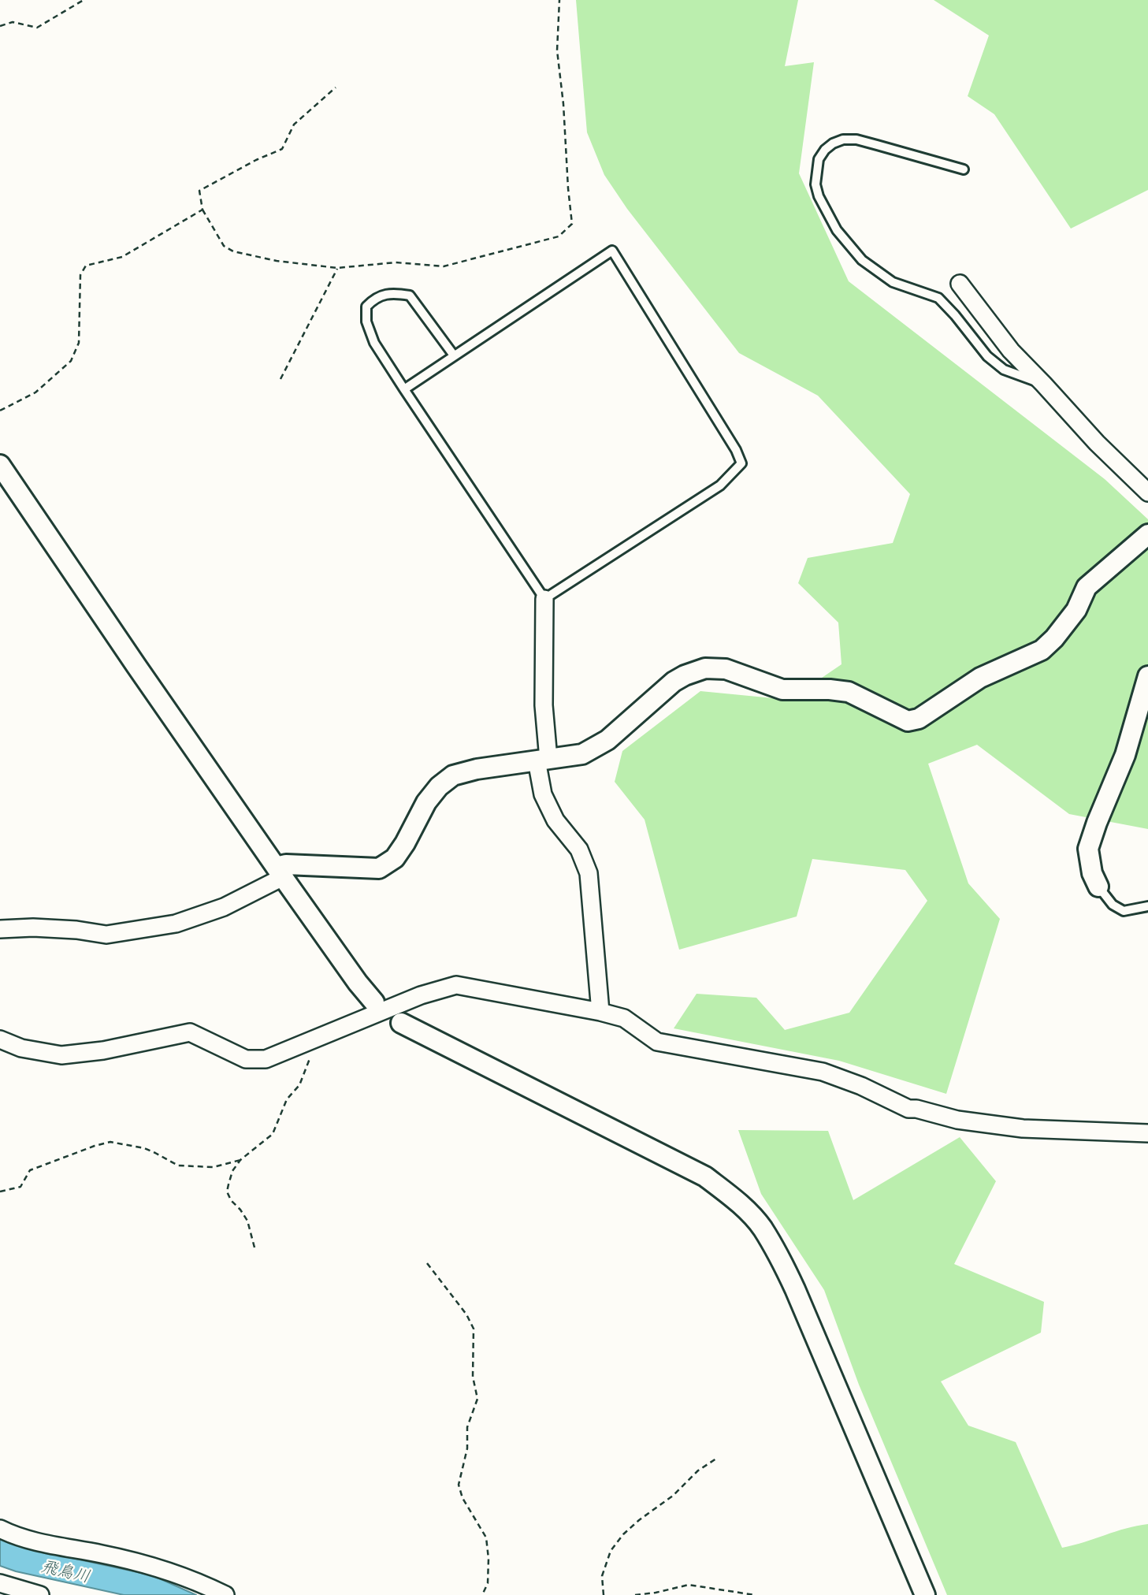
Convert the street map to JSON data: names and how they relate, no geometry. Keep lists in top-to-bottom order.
{
  "water": ["飛鳥川"]
}
